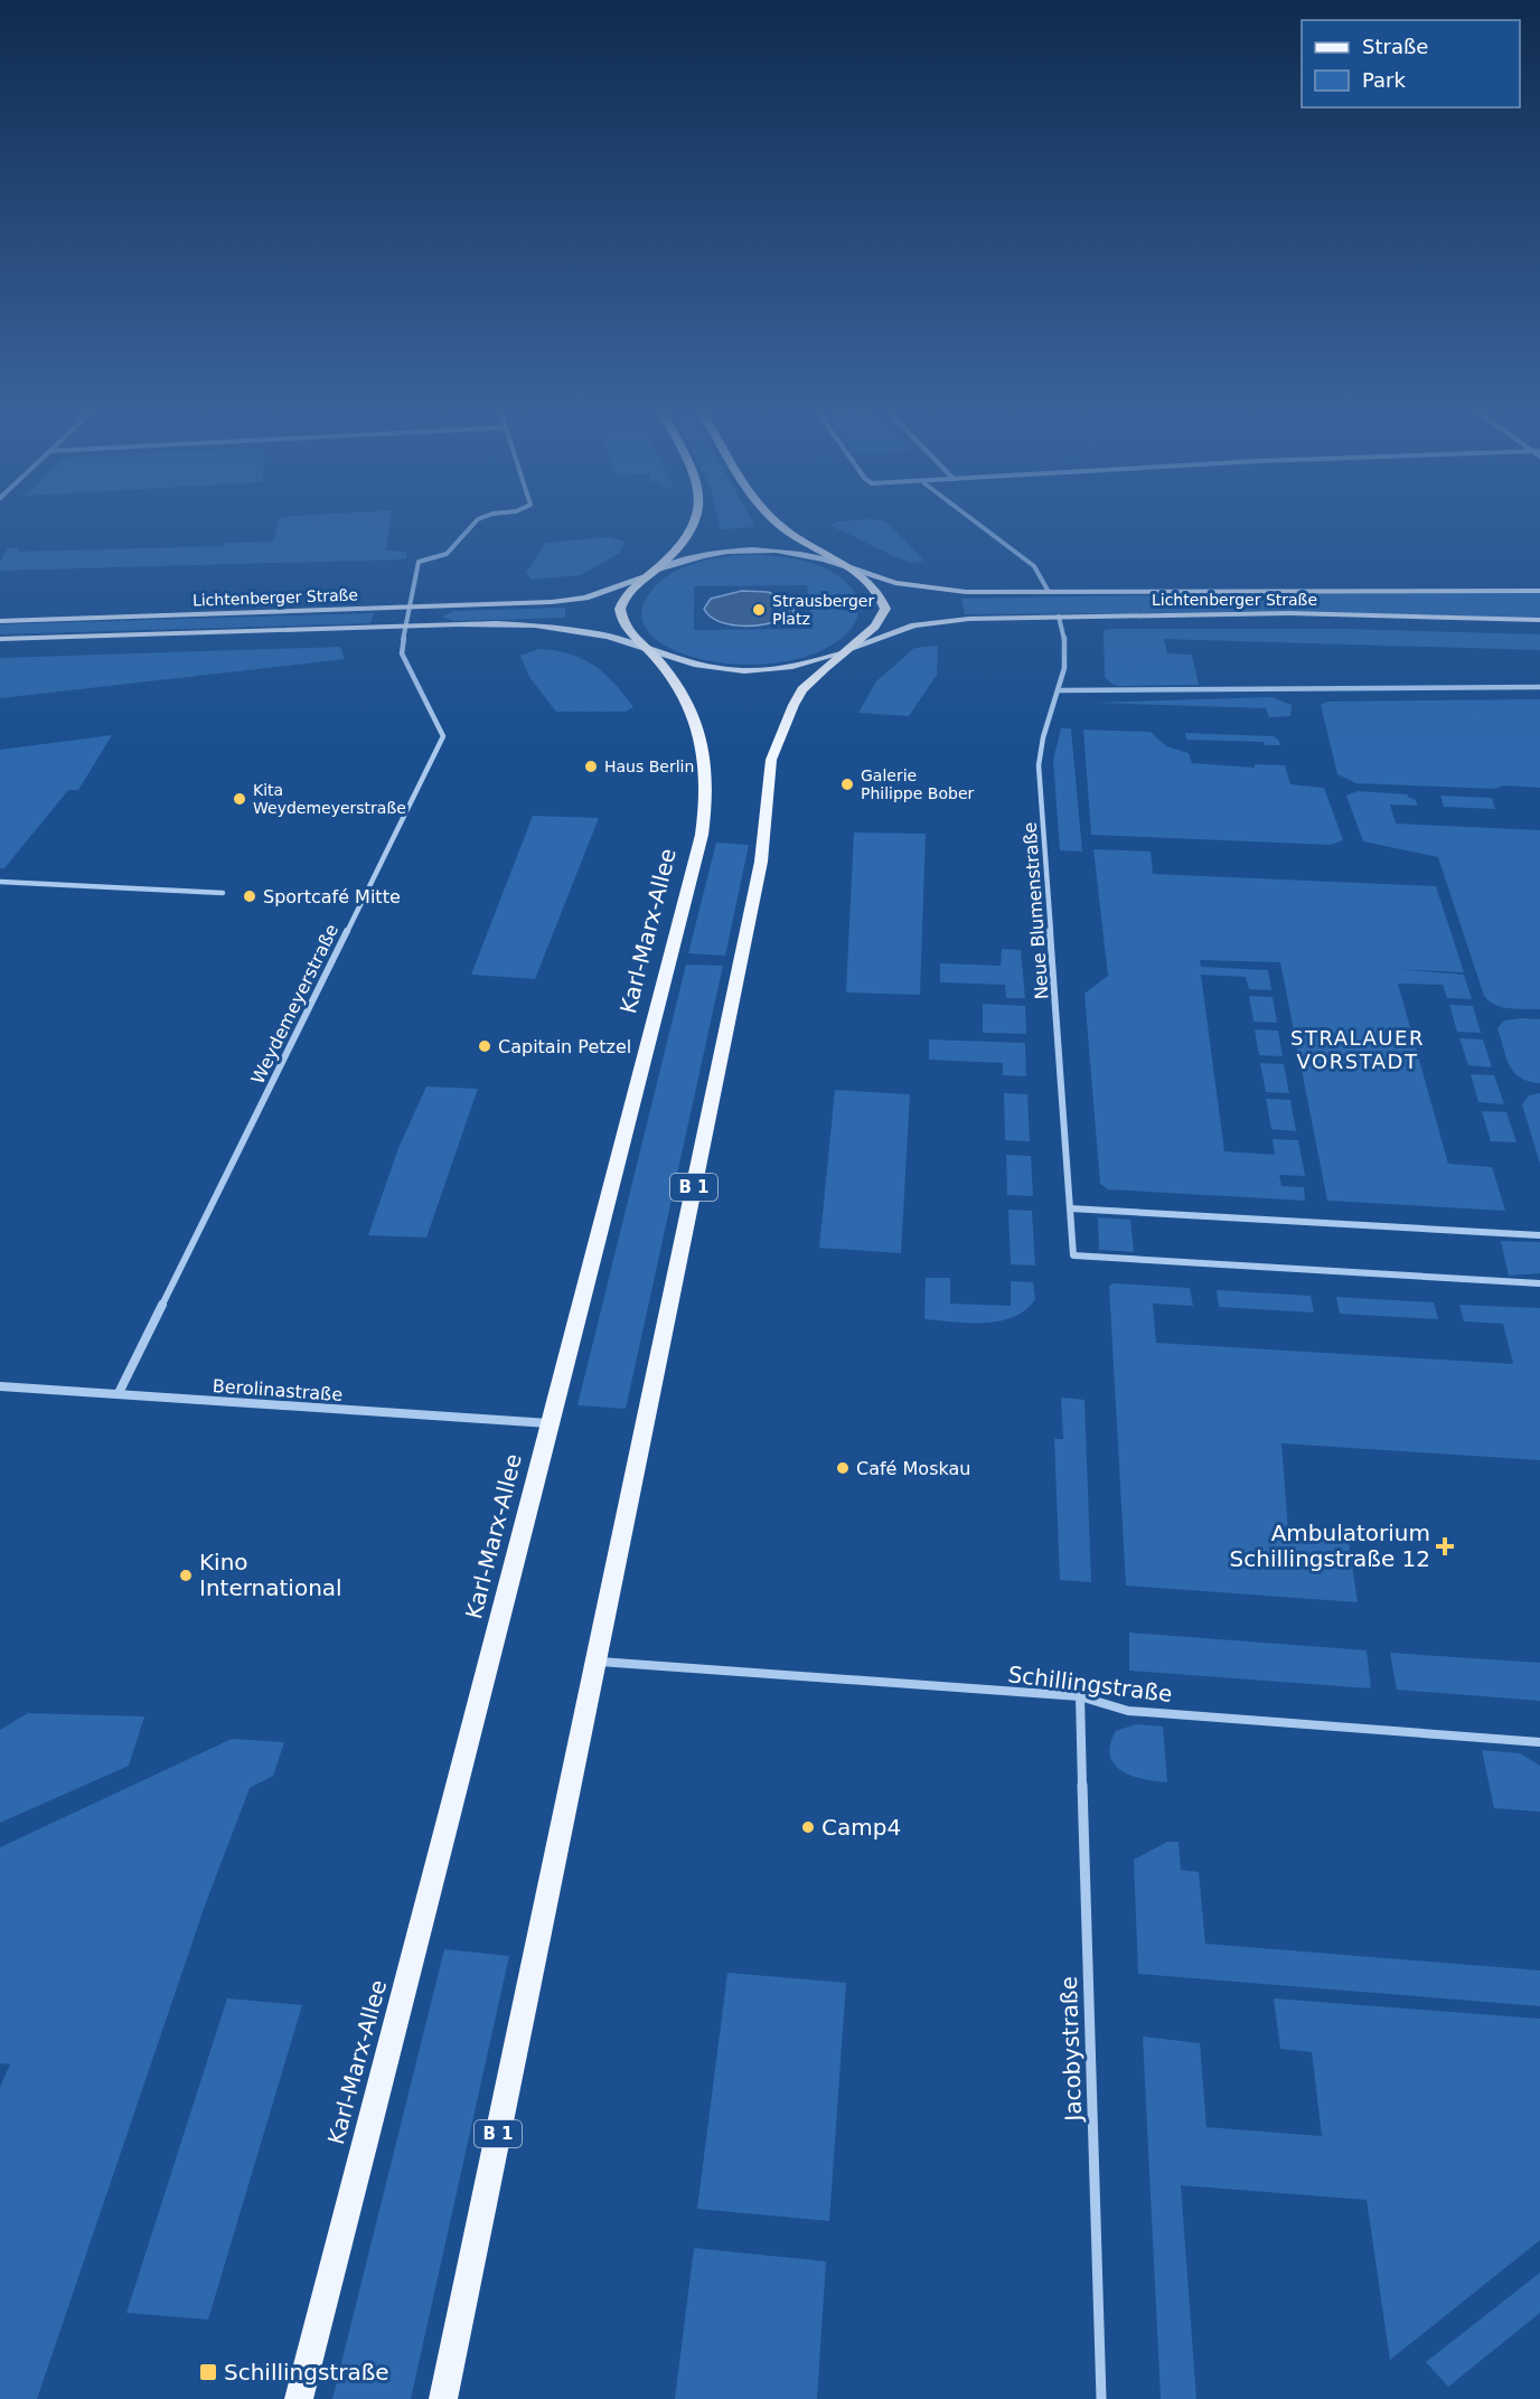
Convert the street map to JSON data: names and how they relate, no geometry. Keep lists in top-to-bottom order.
{
  "streets": {
    "main road": ["Lichtenberger Straße", "Karl-Marx-Allee", "B 1"],
    "street": [
      "Neue Blumenstraße",
      "Weydemeyerstraße",
      "Berolinastraße",
      "Schillingstraße",
      "Jacobystraße"
    ]
  },
  "crossings": [
    ["Lichtenberger Straße", "Neue Blumenstraße"],
    ["Lichtenberger Straße", "Karl-Marx-Allee"],
    ["Lichtenberger Straße", "Weydemeyerstraße"],
    ["Lichtenberger Straße", "B 1"],
    ["Karl-Marx-Allee", "Berolinastraße"],
    ["Weydemeyerstraße", "Berolinastraße"],
    ["B 1", "Schillingstraße"],
    ["Schillingstraße", "Jacobystraße"]
  ],
  "districts": ["STRALAUER VORSTADT"],
  "places": {
    "other": [
      "Strausberger Platz",
      "Haus Berlin",
      "Galerie Philippe Bober",
      "Kita Weydemeyerstraße",
      "Sportcafé Mitte",
      "Capitain Petzel",
      "Café Moskau",
      "Kino International",
      "Camp4"
    ],
    "health": ["Ambulatorium Schillingstraße 12"],
    "transit": ["Schillingstraße"]
  },
  "legend": ["Straße", "Park"]
}
